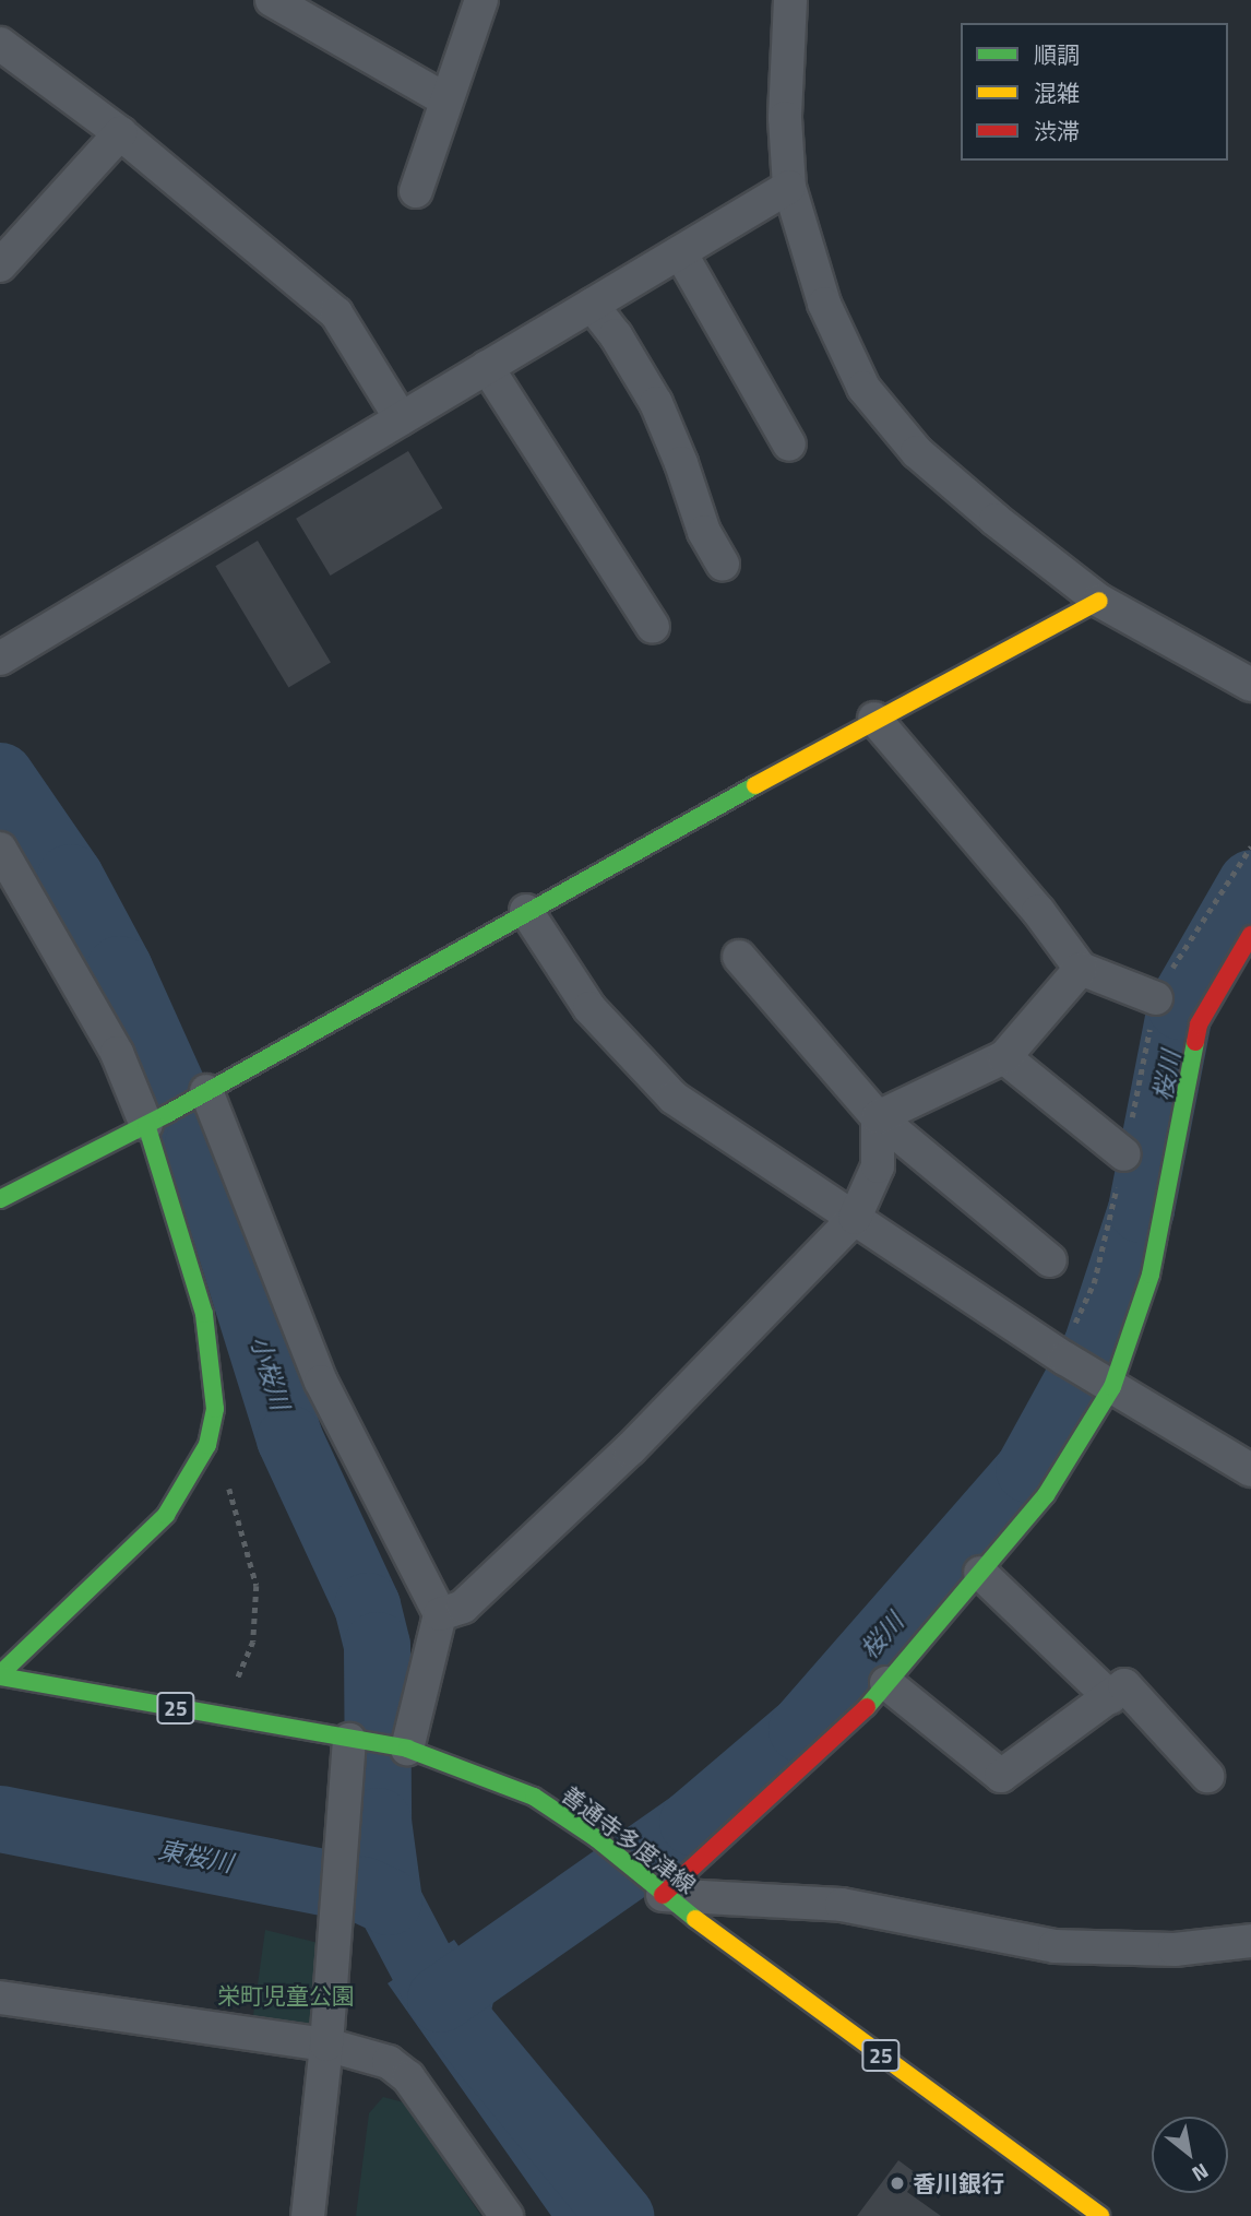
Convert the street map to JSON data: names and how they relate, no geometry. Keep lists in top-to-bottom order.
{
  "streets": {
    "street": ["25", "善通寺多度津線"]
  },
  "water": ["桜川", "小桜川", "東桜川"],
  "parks": ["栄町児童公園"],
  "places": ["香川銀行"],
  "legend": ["順調", "混雑", "渋滞"],
  "north": "bottom right"
}
